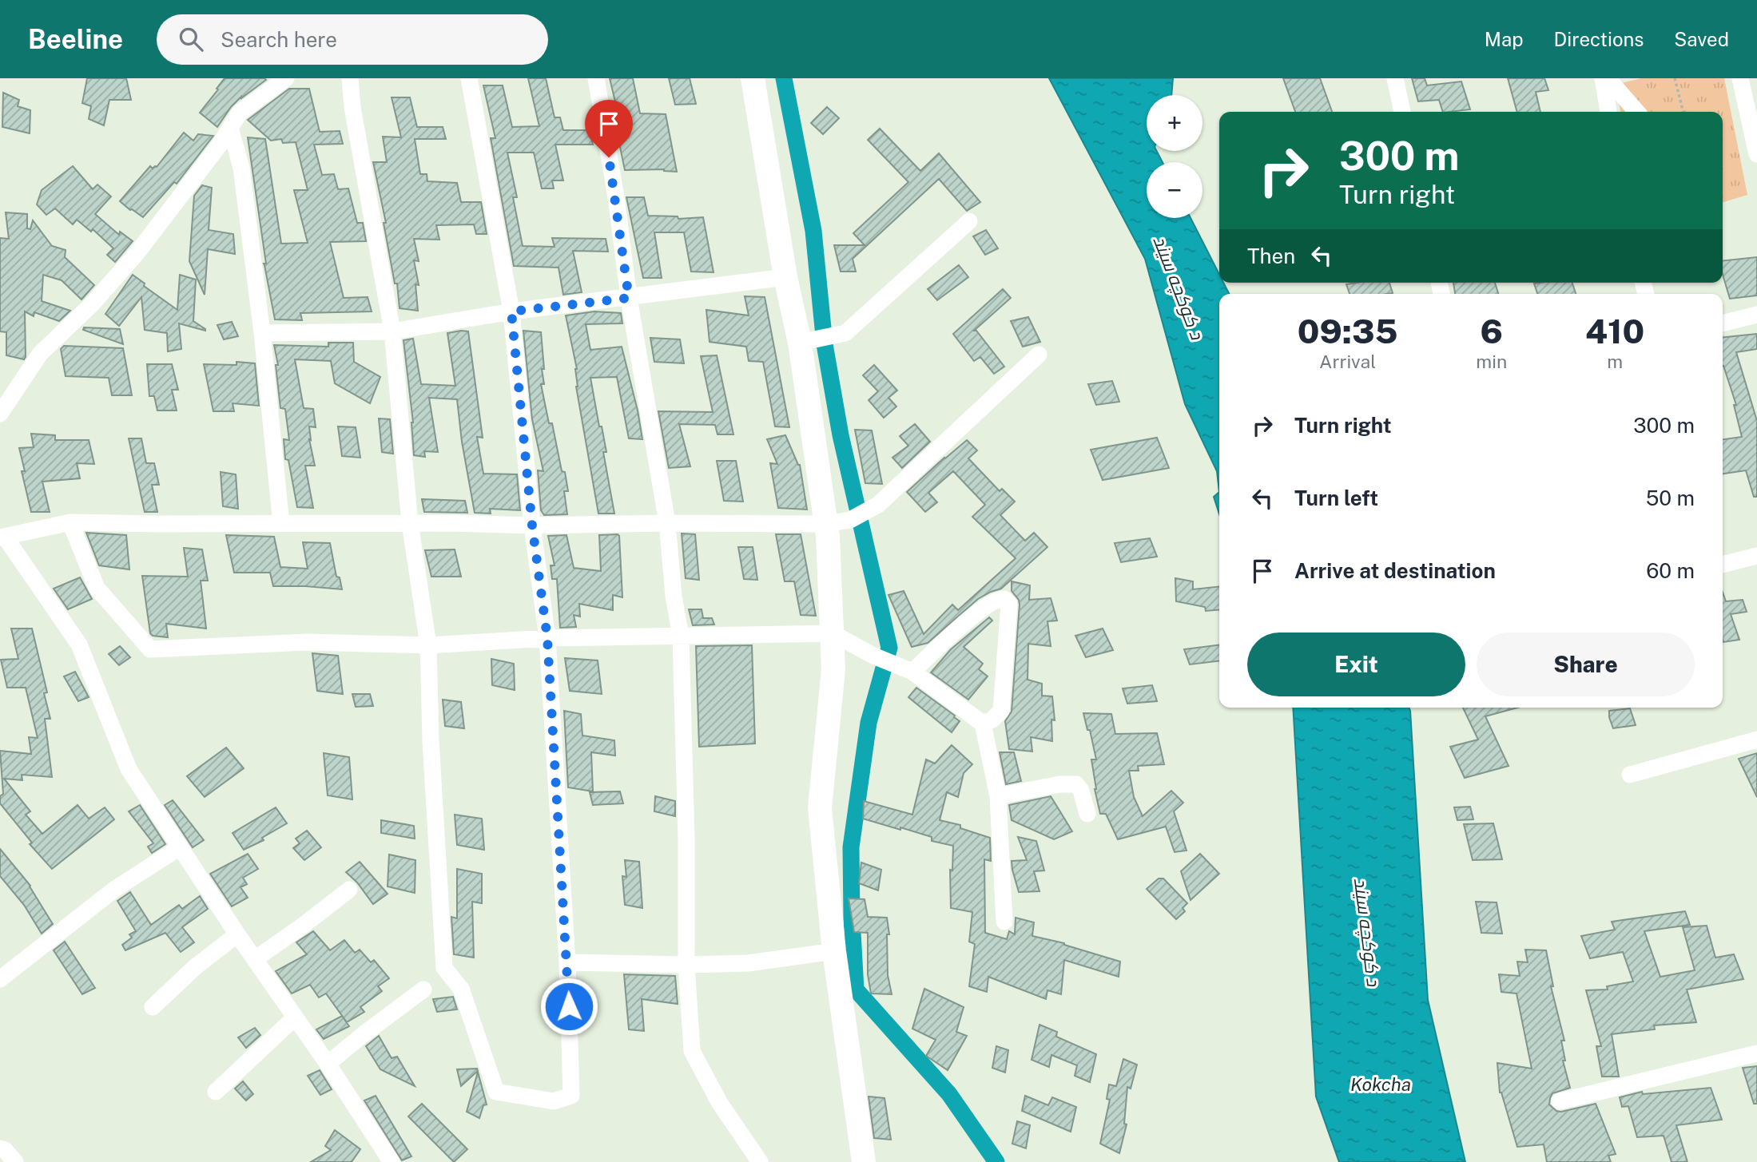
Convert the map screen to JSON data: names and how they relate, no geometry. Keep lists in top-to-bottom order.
{
  "water": ["د کوکچه سیند", "Kokcha"],
  "page": {
    "header": "Beeline",
    "search": "Search here",
    "nav": ["Map", "Directions", "Saved"],
    "map_buttons": ["+", "−"],
    "turn": ["300 m", "Turn right"],
    "then": "Then",
    "eta": [
      "09:35",
      "Arrival",
      "6",
      "min",
      "410",
      "m"
    ],
    "list": [
      {
        "name": "Turn right",
        "value": "300 m"
      },
      {
        "name": "Turn left",
        "value": "50 m"
      },
      {
        "name": "Arrive at destination",
        "value": "60 m"
      }
    ],
    "buttons": ["Exit", "Share"]
  }
}
